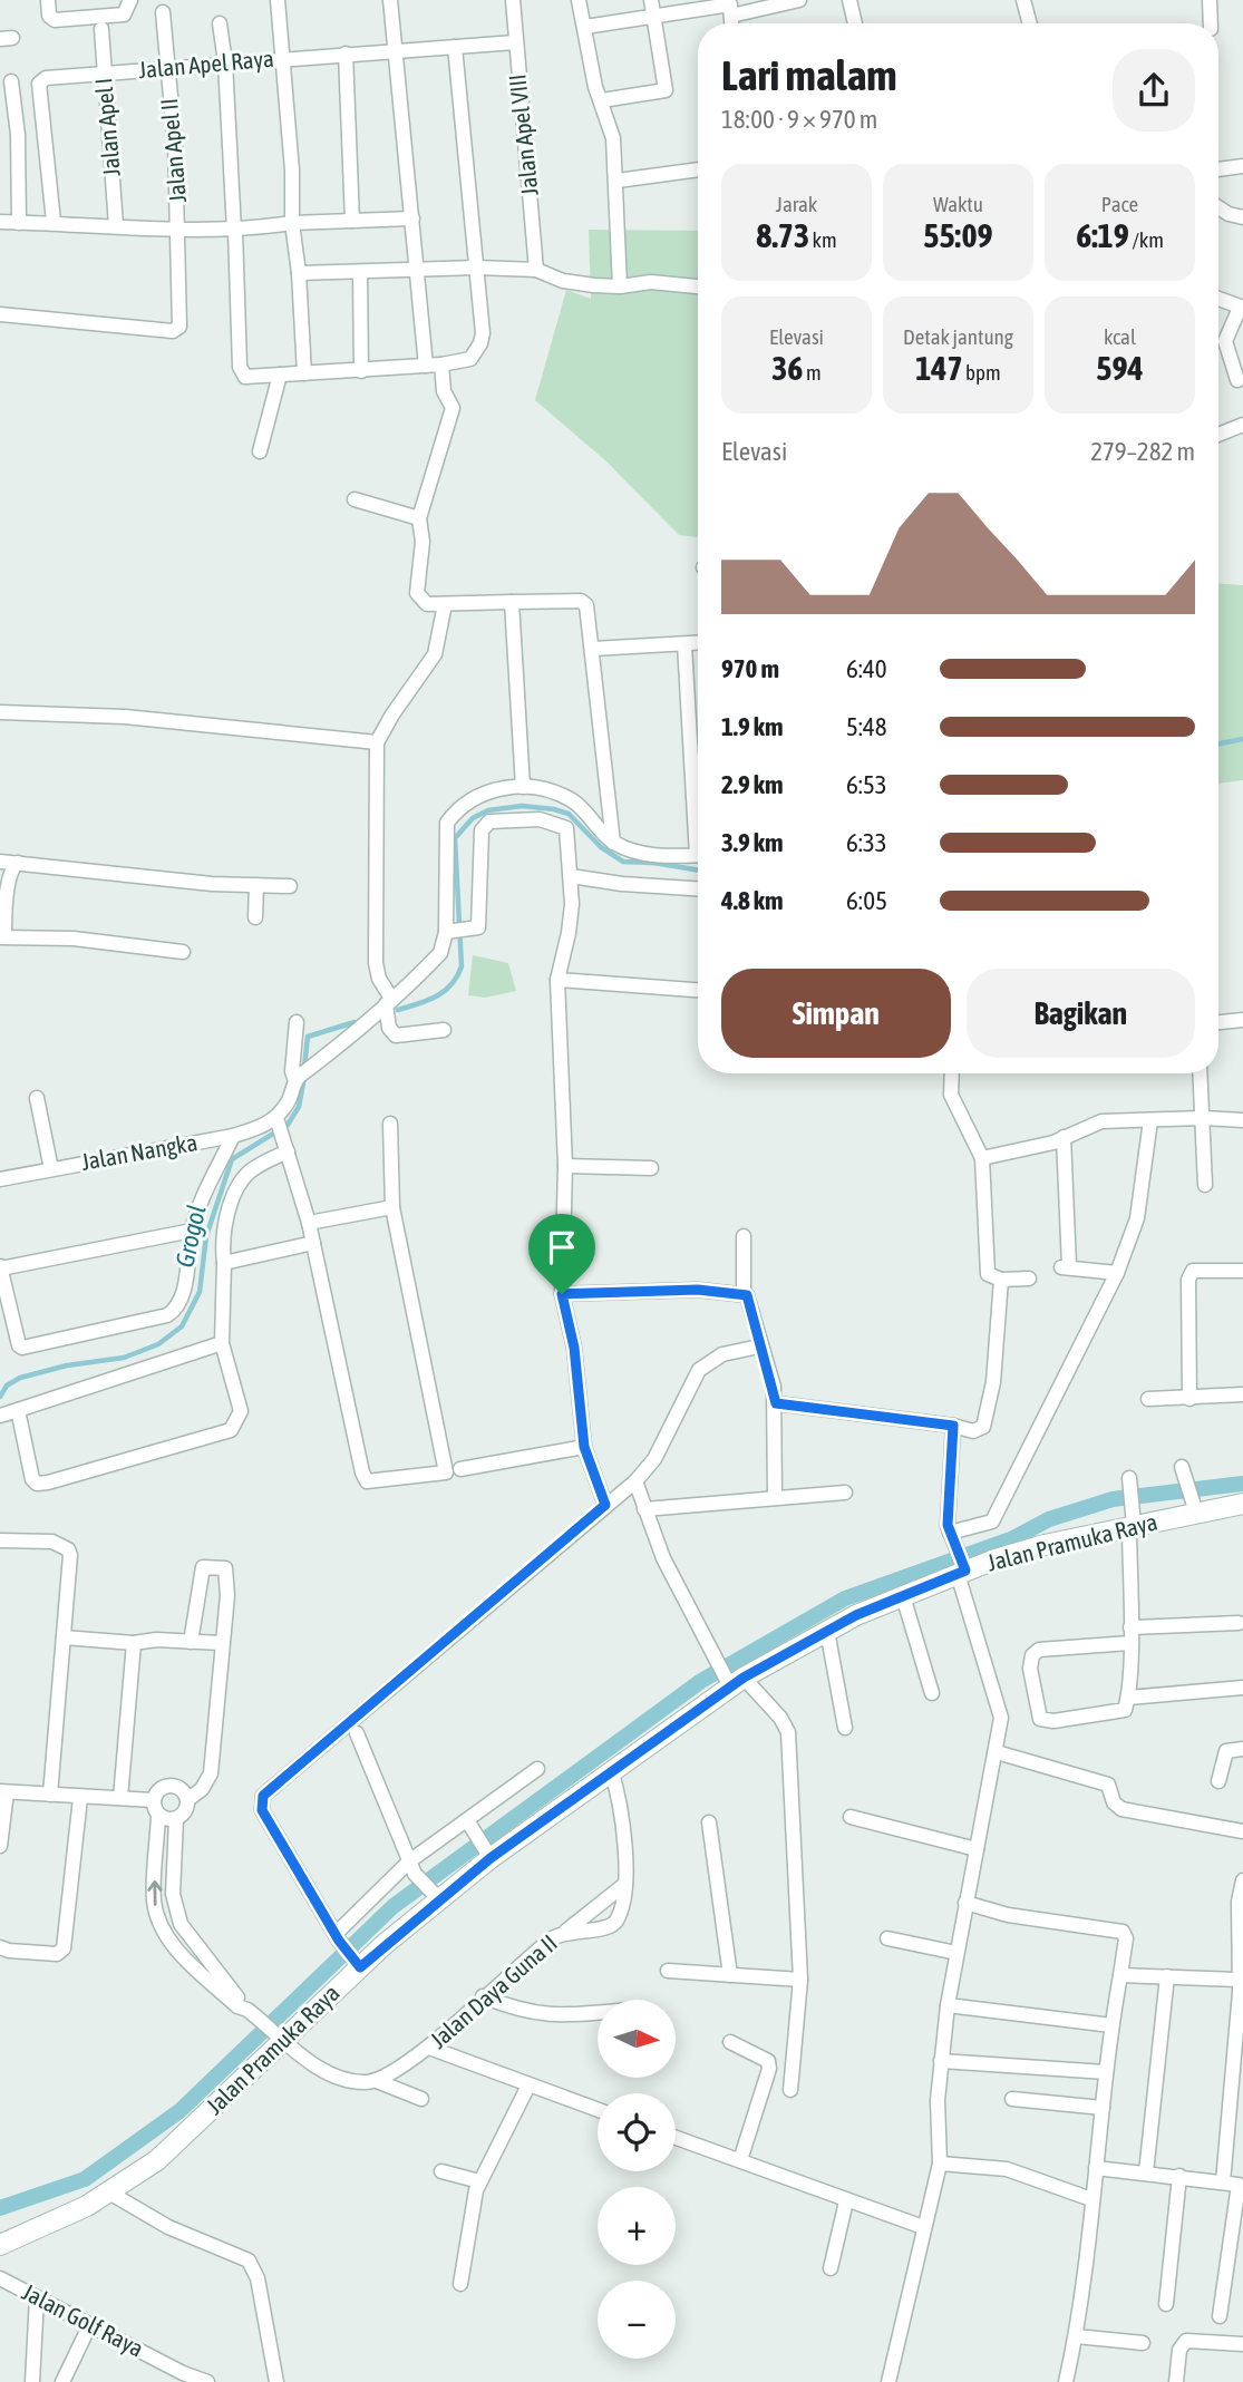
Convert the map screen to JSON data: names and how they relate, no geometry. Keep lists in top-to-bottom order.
{
  "streets": {
    "street": [
      "Jalan Apel Raya",
      "Jalan Apel I",
      "Jalan Apel VIII",
      "Jalan Apel II",
      "Jalan Nangka",
      "Jalan Pramuka Raya",
      "Jalan Daya Guna II",
      "Jalan Golf Raya"
    ]
  },
  "crossings": [
    ["Jalan Apel Raya", "Jalan Apel I"],
    ["Jalan Apel Raya", "Jalan Apel VIII"],
    ["Jalan Apel Raya", "Jalan Apel II"],
    ["Jalan Pramuka Raya", "Jalan Daya Guna II"]
  ],
  "water": ["Grogol"],
  "north": "right",
  "page": {
    "heading": ["Lari malam", "18:00 · 9 × 970 m"],
    "stats": [
      ["Jarak", "8.73 km"],
      ["Waktu", "55:09"],
      ["Pace", "6:19 /km"],
      ["Elevasi", "36 m"],
      ["Detak jantung", "147 bpm"],
      ["kcal", "594"]
    ],
    "chart": ["Elevasi", "279–282 m"],
    "list": [
      {
        "name": "970 m",
        "note": "6:40"
      },
      {
        "name": "1.9 km",
        "note": "5:48"
      },
      {
        "name": "2.9 km",
        "note": "6:53"
      },
      {
        "name": "3.9 km",
        "note": "6:33"
      },
      {
        "name": "4.8 km",
        "note": "6:05"
      }
    ],
    "buttons": ["Simpan", "Bagikan"],
    "map_buttons": ["+", "−"]
  }
}
